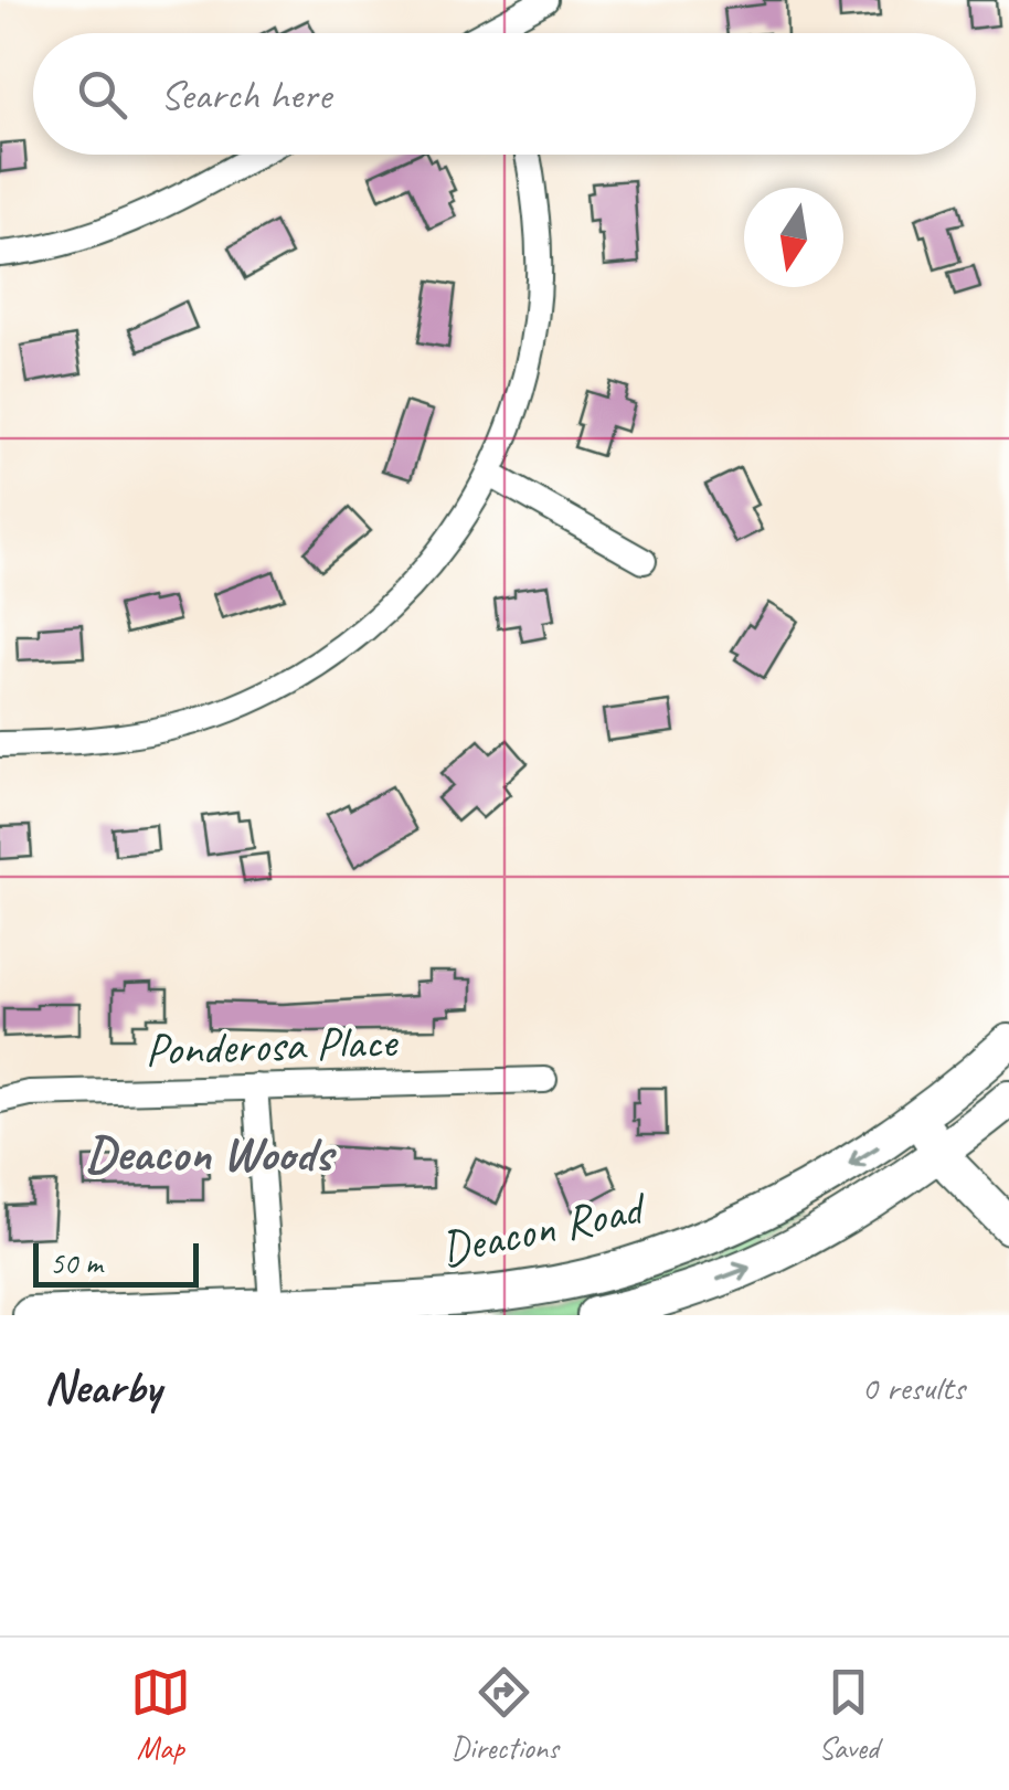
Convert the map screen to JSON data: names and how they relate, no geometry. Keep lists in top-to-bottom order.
{
  "streets": {
    "main road": ["Deacon Road"],
    "street": ["Ponderosa Place"]
  },
  "districts": ["Deacon Woods"],
  "scale_bar": "50 m",
  "north": "bottom",
  "page": {
    "search": "Search here",
    "scale": "50 m",
    "heading": ["Nearby", "0 results"],
    "nav": ["Map", "Directions", "Saved"]
  }
}
